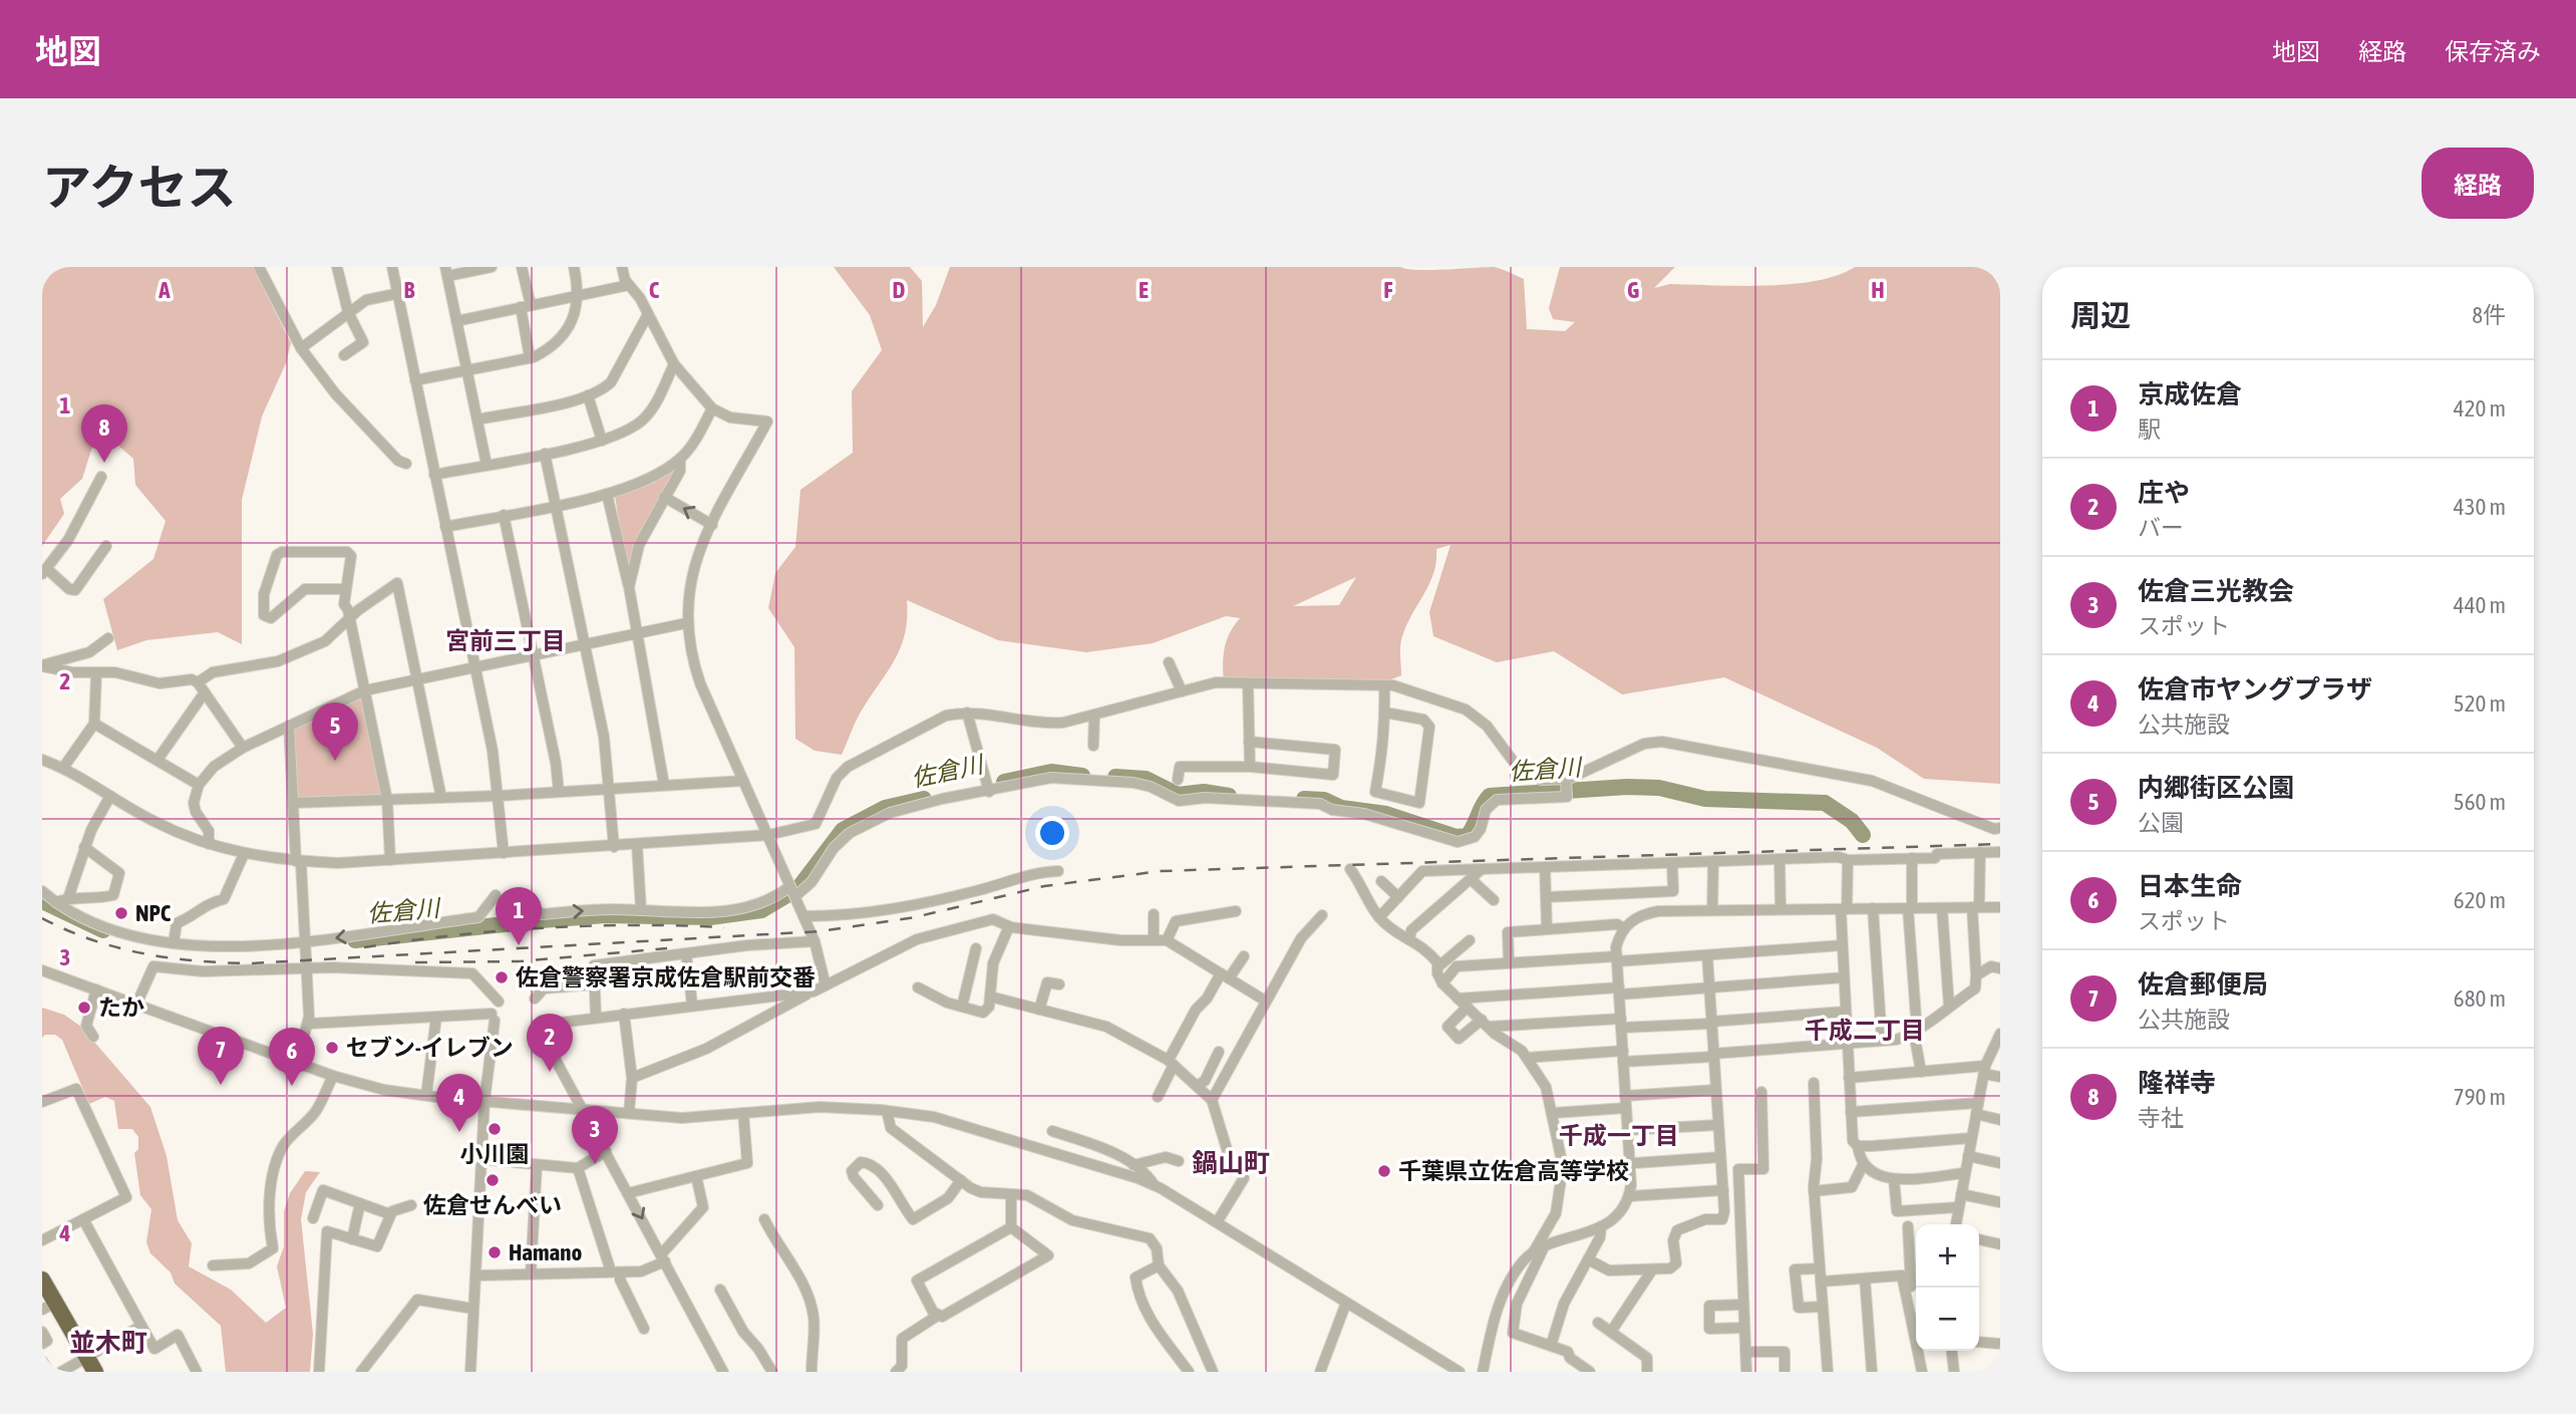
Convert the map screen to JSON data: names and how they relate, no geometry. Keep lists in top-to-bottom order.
{
  "districts": [
    "宮前三丁目",
    "千成二丁目",
    "千成一丁目",
    "鍋山町",
    "並木町"
  ],
  "water": ["佐倉川"],
  "places": [
    "NPC",
    "佐倉警察署京成佐倉駅前交番",
    "たか",
    "セブン-イレブン",
    "小川園",
    "千葉県立佐倉高等学校",
    "佐倉せんべい",
    "Hamano"
  ],
  "page": {
    "header": "地図",
    "nav": ["地図", "経路", "保存済み"],
    "title": "アクセス",
    "buttons": "経路",
    "heading": ["周辺", "8件"],
    "list": [
      {
        "mark": "1",
        "name": "京成佐倉",
        "note": "駅",
        "value": "420 m"
      },
      {
        "mark": "2",
        "name": "庄や",
        "note": "バー",
        "value": "430 m"
      },
      {
        "mark": "3",
        "name": "佐倉三光教会",
        "note": "スポット",
        "value": "440 m"
      },
      {
        "mark": "4",
        "name": "佐倉市ヤングプラザ",
        "note": "公共施設",
        "value": "520 m"
      },
      {
        "mark": "5",
        "name": "内郷街区公園",
        "note": "公園",
        "value": "560 m"
      },
      {
        "mark": "6",
        "name": "日本生命",
        "note": "スポット",
        "value": "620 m"
      },
      {
        "mark": "7",
        "name": "佐倉郵便局",
        "note": "公共施設",
        "value": "680 m"
      },
      {
        "mark": "8",
        "name": "隆祥寺",
        "note": "寺社",
        "value": "790 m"
      }
    ],
    "pins": [
      "8",
      "5",
      "1",
      "2",
      "7",
      "6",
      "4",
      "3"
    ],
    "map_buttons": ["+", "−"]
  },
  "grid": {
    "columns": [
      "A",
      "B",
      "C",
      "D",
      "E",
      "F",
      "G",
      "H"
    ],
    "rows": [
      "1",
      "2",
      "3",
      "4"
    ]
  }
}
